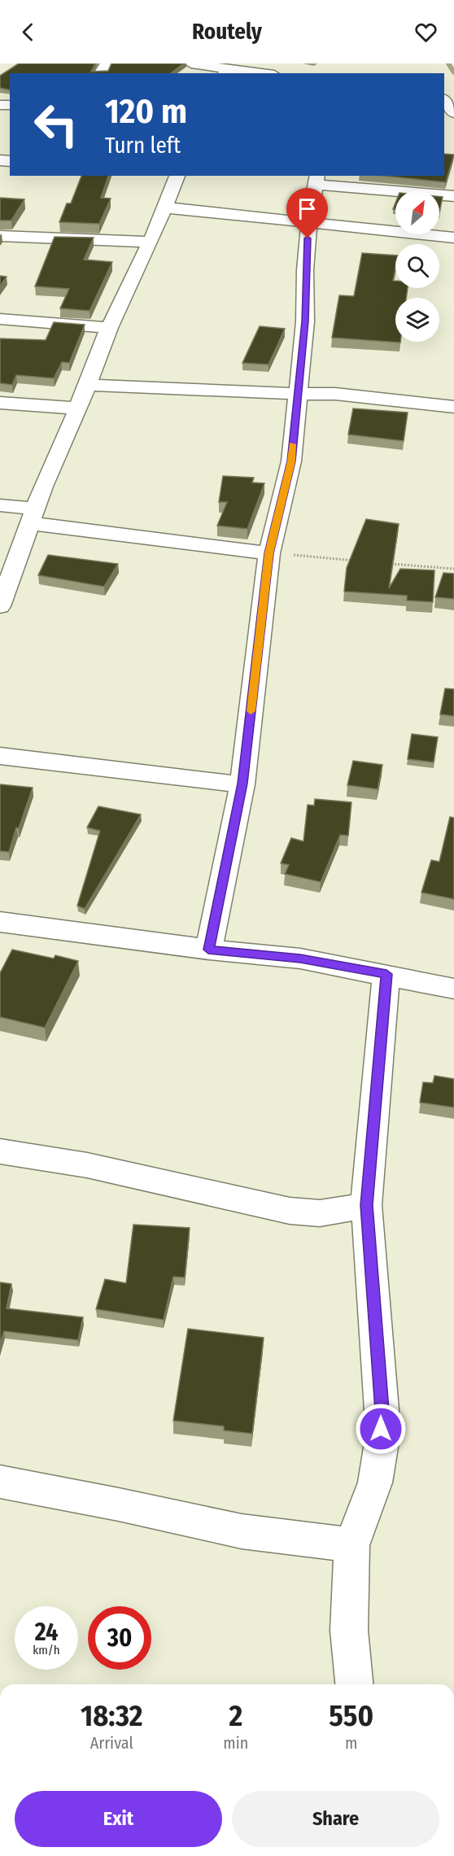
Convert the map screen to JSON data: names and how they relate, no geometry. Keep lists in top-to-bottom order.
{
  "north": "top right",
  "page": {
    "header": "Routely",
    "turn": ["120 m", "Turn left"],
    "speed": "24 km/h",
    "limit": "30",
    "eta": [
      "18:32",
      "Arrival",
      "2",
      "min",
      "550",
      "m"
    ],
    "buttons": ["Exit", "Share"]
  }
}
